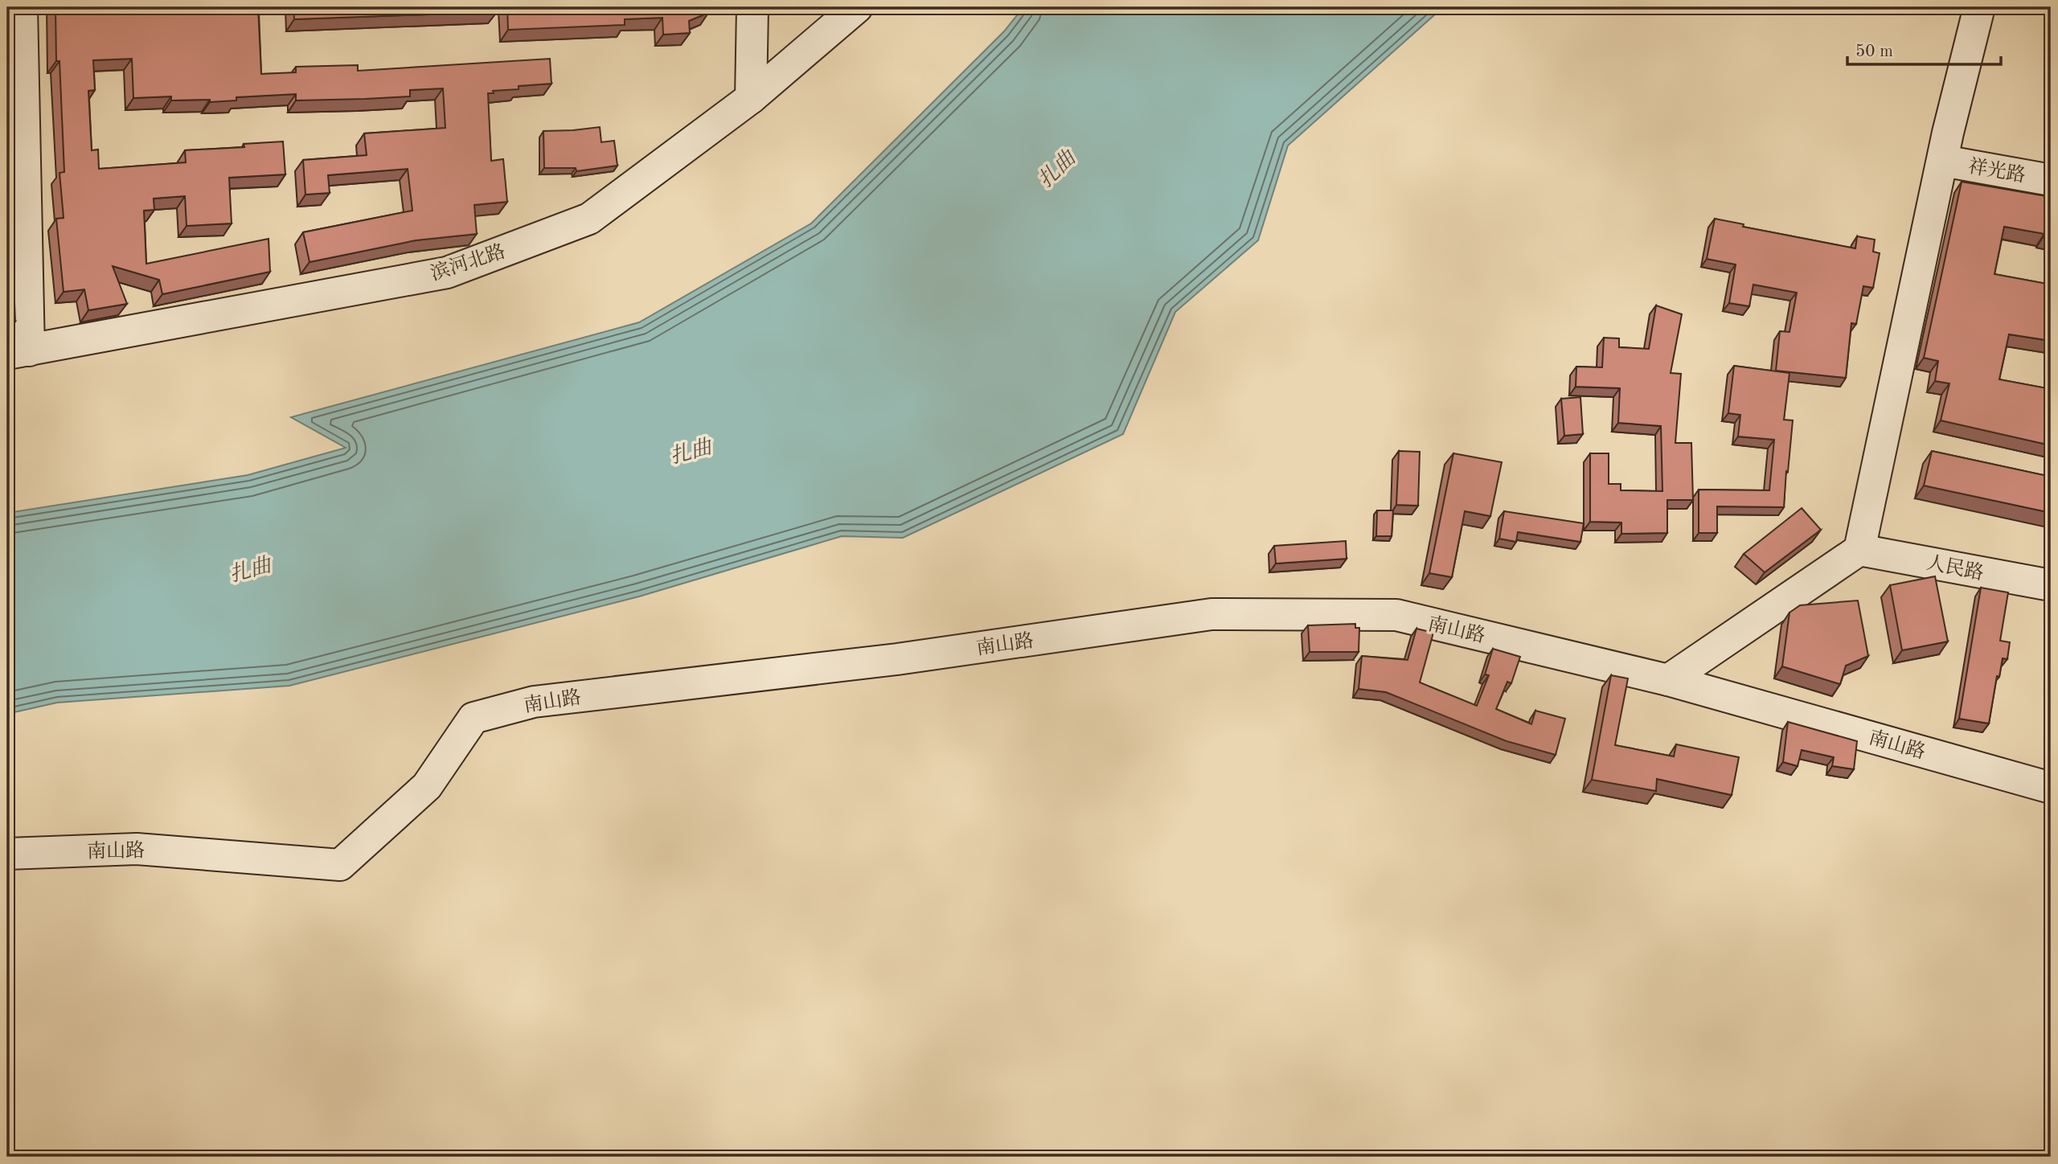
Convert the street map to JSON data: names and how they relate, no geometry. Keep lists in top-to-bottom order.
{
  "streets": {
    "street": [
      "祥光路",
      "滨河北路",
      "人民路",
      "南山路"
    ]
  },
  "water": ["扎曲"],
  "scale_bar": "50 m"
}
